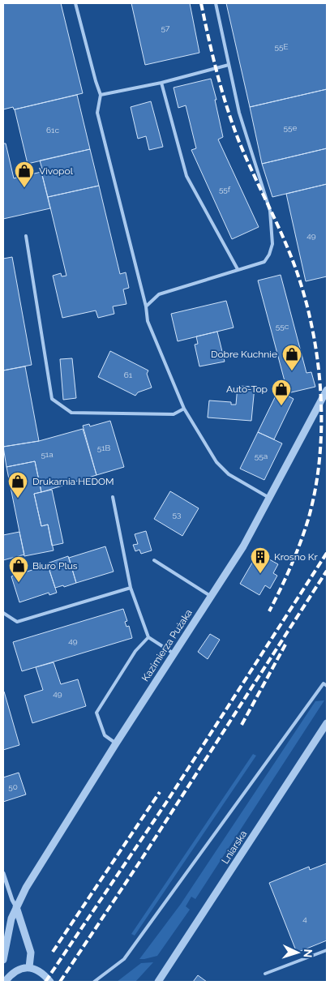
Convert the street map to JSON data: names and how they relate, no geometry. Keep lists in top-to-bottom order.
{
  "streets": {
    "street": ["Kazimierza Pużaka", "Lniarska"]
  },
  "places": {
    "shop": [
      "Vivopol",
      "Dobre Kuchnie",
      "Auto-Top",
      "Drukarnia HEDOM",
      "Biuro Plus"
    ],
    "building": ["Krosno Kr"]
  },
  "house_numbers": [
    "57",
    "55E",
    "55e",
    "61c",
    "55f",
    "49",
    "55c",
    "61",
    "51B",
    "51a",
    "55a",
    "53",
    "49",
    "49",
    "50",
    "4"
  ],
  "north": "right"
}
